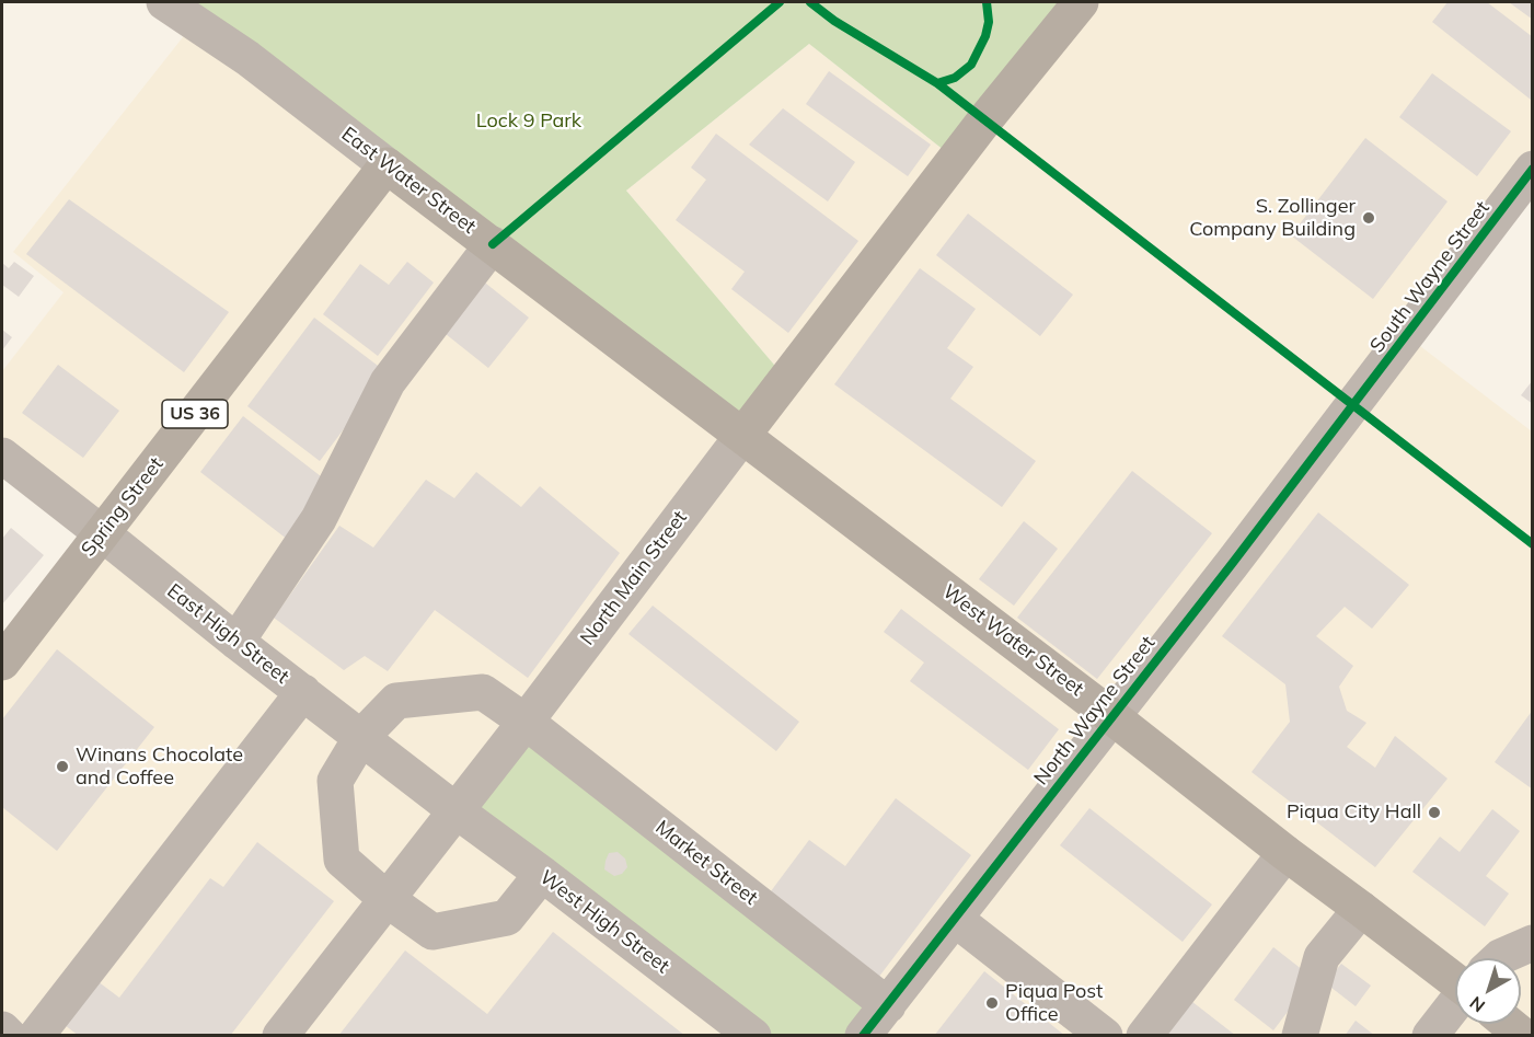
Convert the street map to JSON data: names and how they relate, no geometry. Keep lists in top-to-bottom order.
{
  "streets": {
    "main road": [
      "East Water Street",
      "US 36",
      "Spring Street",
      "North Main Street",
      "West Water Street"
    ],
    "street": [
      "South Wayne Street",
      "East High Street",
      "North Wayne Street",
      "Market Street",
      "West High Street"
    ]
  },
  "crossings": [
    ["East Water Street", "Spring Street"],
    ["East Water Street", "North Main Street"],
    ["East Water Street", "West Water Street"],
    ["South Wayne Street", "North Wayne Street"],
    ["Spring Street", "East High Street"],
    ["North Main Street", "East High Street"],
    ["North Main Street", "West Water Street"],
    ["North Main Street", "Market Street"],
    ["North Main Street", "West High Street"],
    ["East High Street", "Market Street"],
    ["East High Street", "West High Street"],
    ["West Water Street", "North Wayne Street"],
    ["North Wayne Street", "Market Street"],
    ["Market Street", "West High Street"]
  ],
  "parks": ["Lock 9 Park"],
  "places": [
    "S. Zollinger Company Building",
    "Winans Chocolate and Coffee",
    "Piqua City Hall",
    "Piqua Post Office"
  ],
  "north": "bottom left"
}
